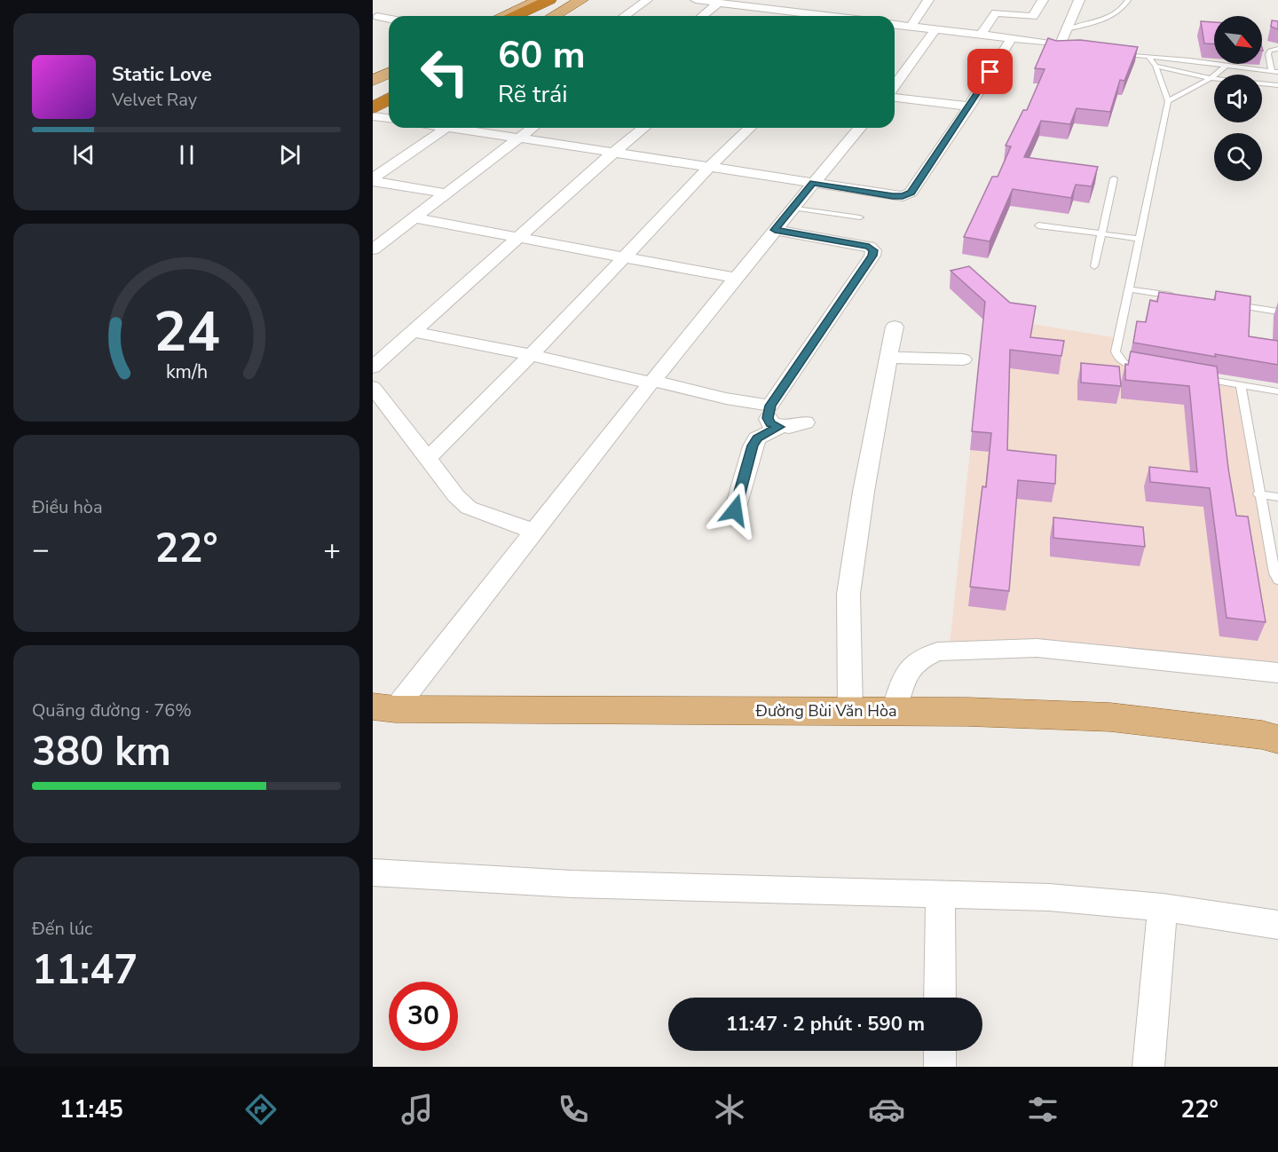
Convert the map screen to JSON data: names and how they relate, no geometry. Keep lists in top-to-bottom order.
{
  "streets": {
    "main road": ["Đường Bùi Văn Hòa"]
  },
  "north": "bottom right",
  "page": {
    "turn": ["60 m", "Rẽ trái"],
    "song": ["Static Love", "Velvet Ray"],
    "tile": [
      "Điều hòa",
      ["Quãng đường · 76%", "380 km"],
      ["Đến lúc", "11:47"]
    ],
    "heat": ["−", "22°", "+"],
    "limit": "30",
    "trip": "11:47 · 2 phút · 590 m",
    "tabs": ["11:45", "22°"],
    "gauge": ["24", "km/h"]
  }
}
